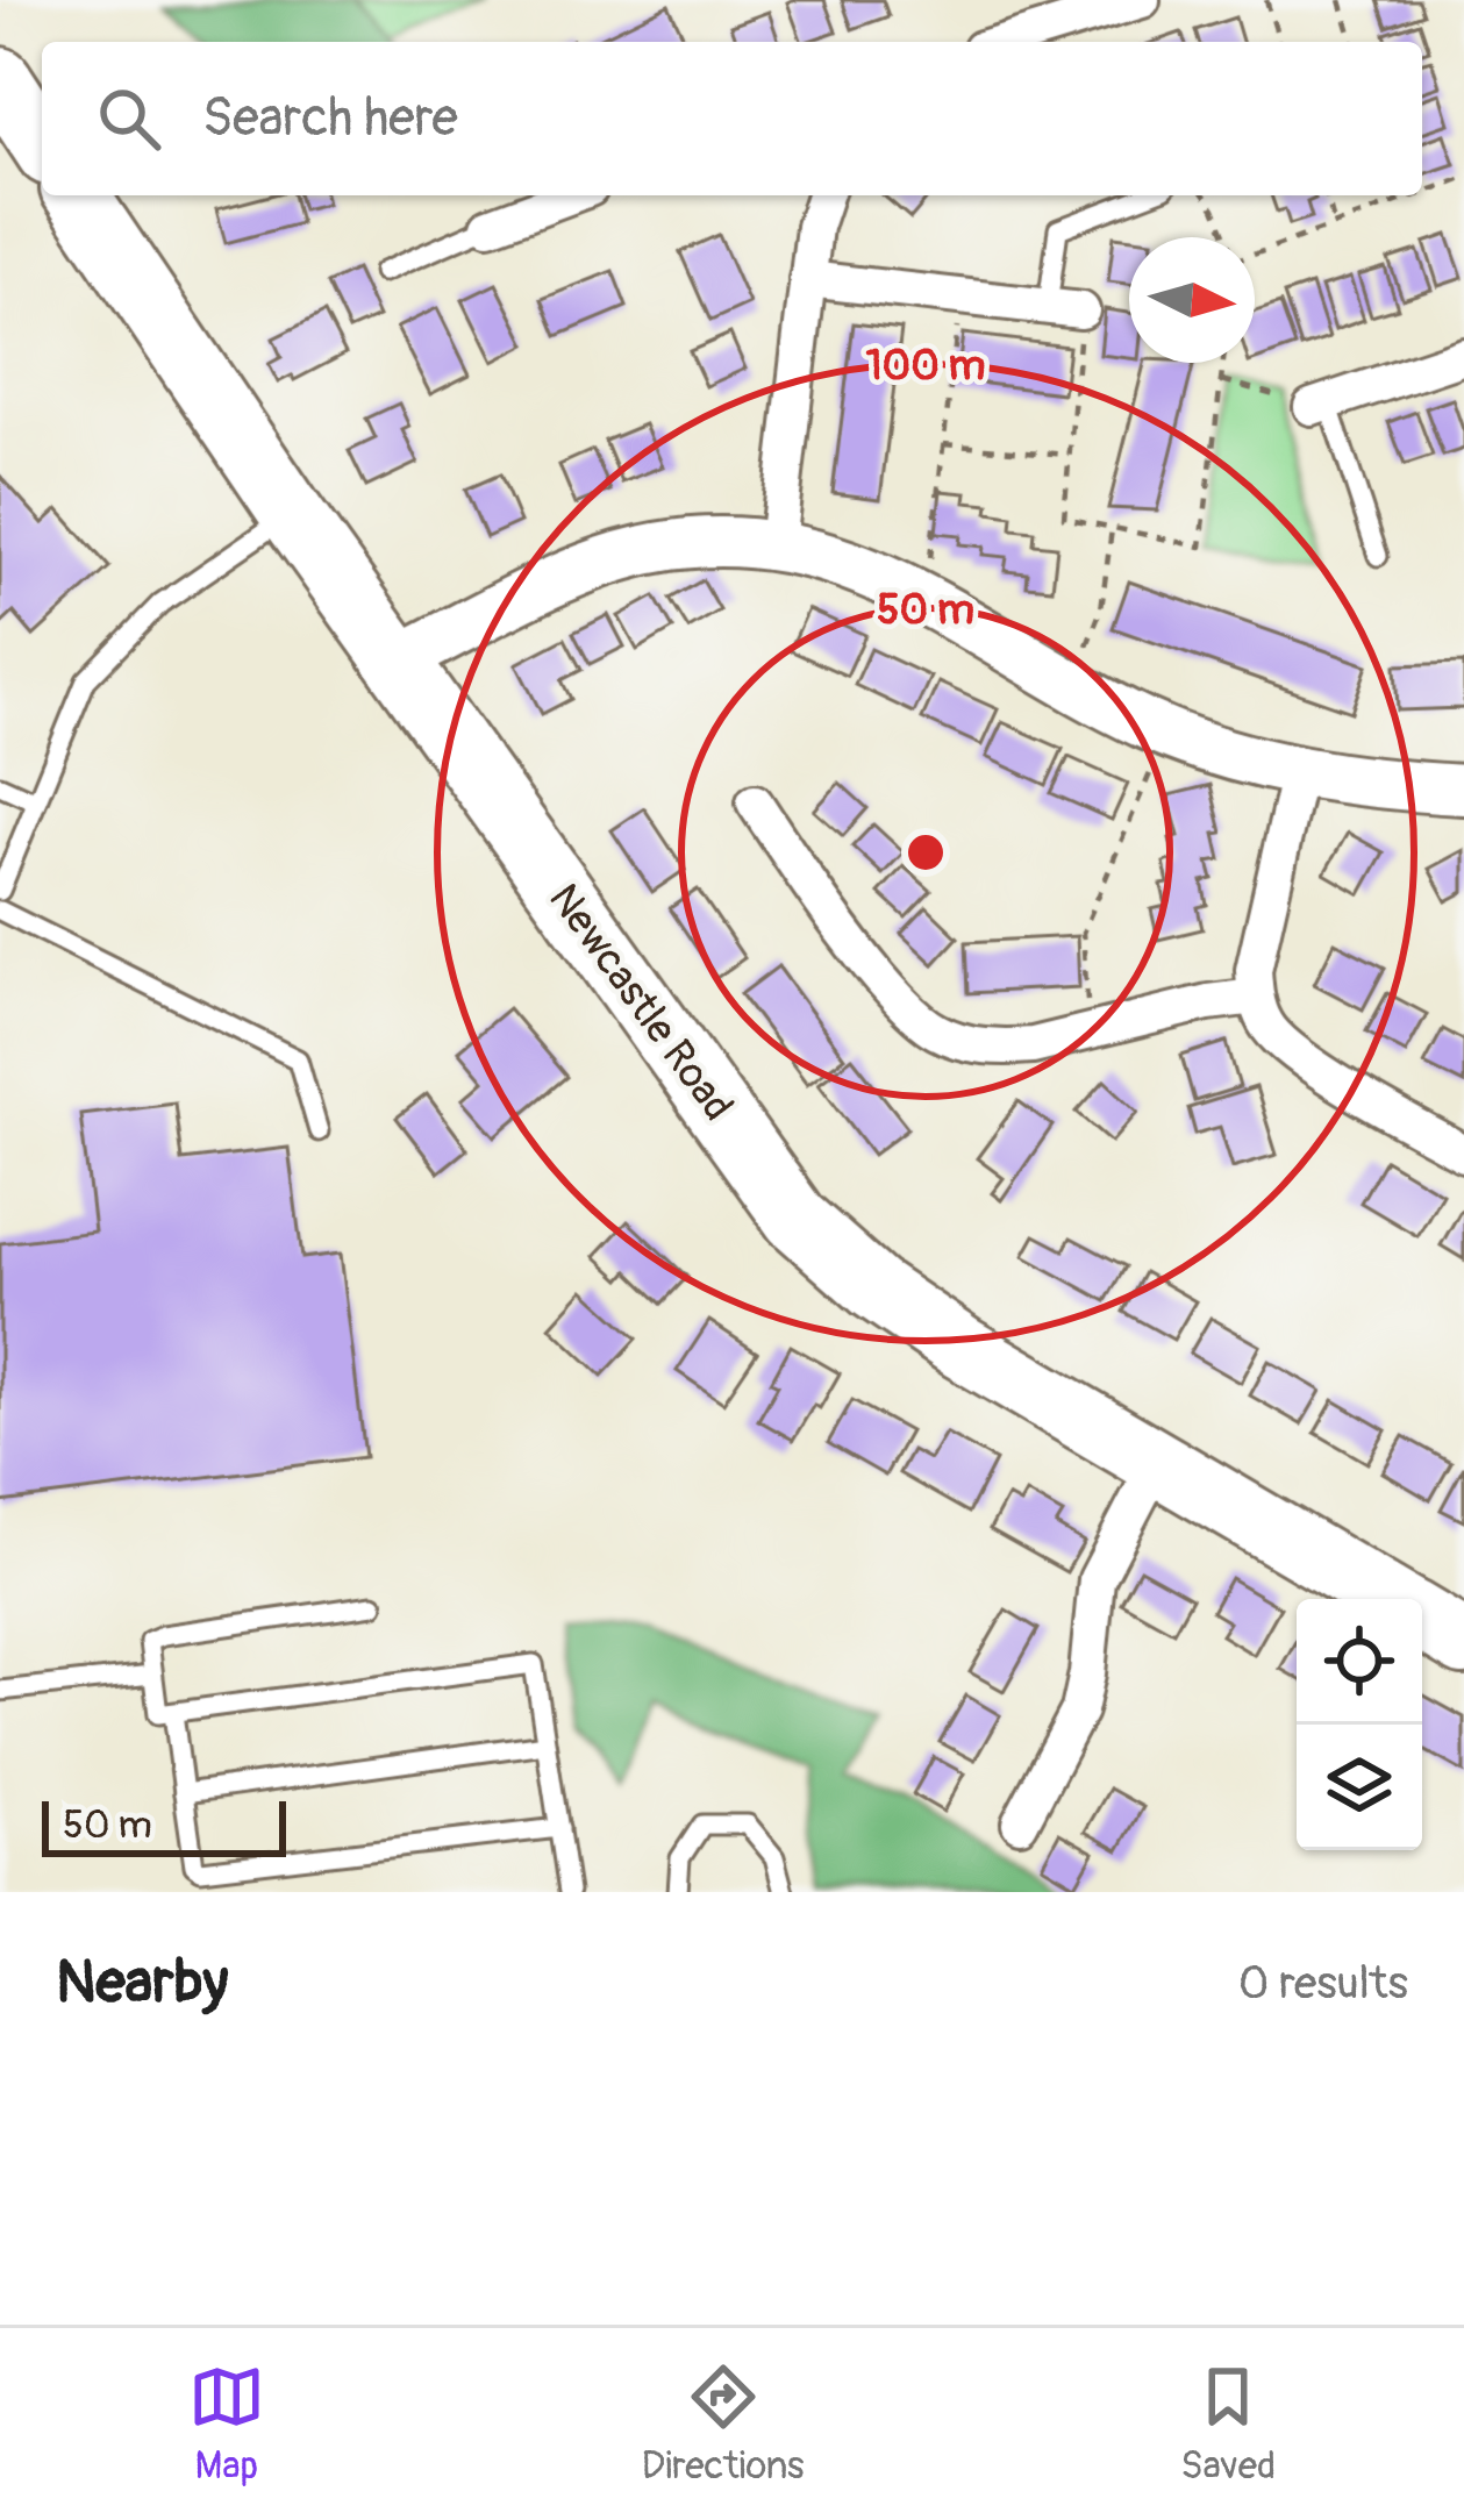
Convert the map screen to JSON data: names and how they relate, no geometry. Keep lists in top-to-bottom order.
{
  "streets": {
    "highway": ["Newcastle Road"]
  },
  "scale_bar": "50 m",
  "north": "right",
  "page": {
    "search": "Search here",
    "scale": "50 m",
    "heading": ["Nearby", "0 results"],
    "nav": ["Map", "Directions", "Saved"]
  },
  "rings": ["100 m", "50 m"]
}
